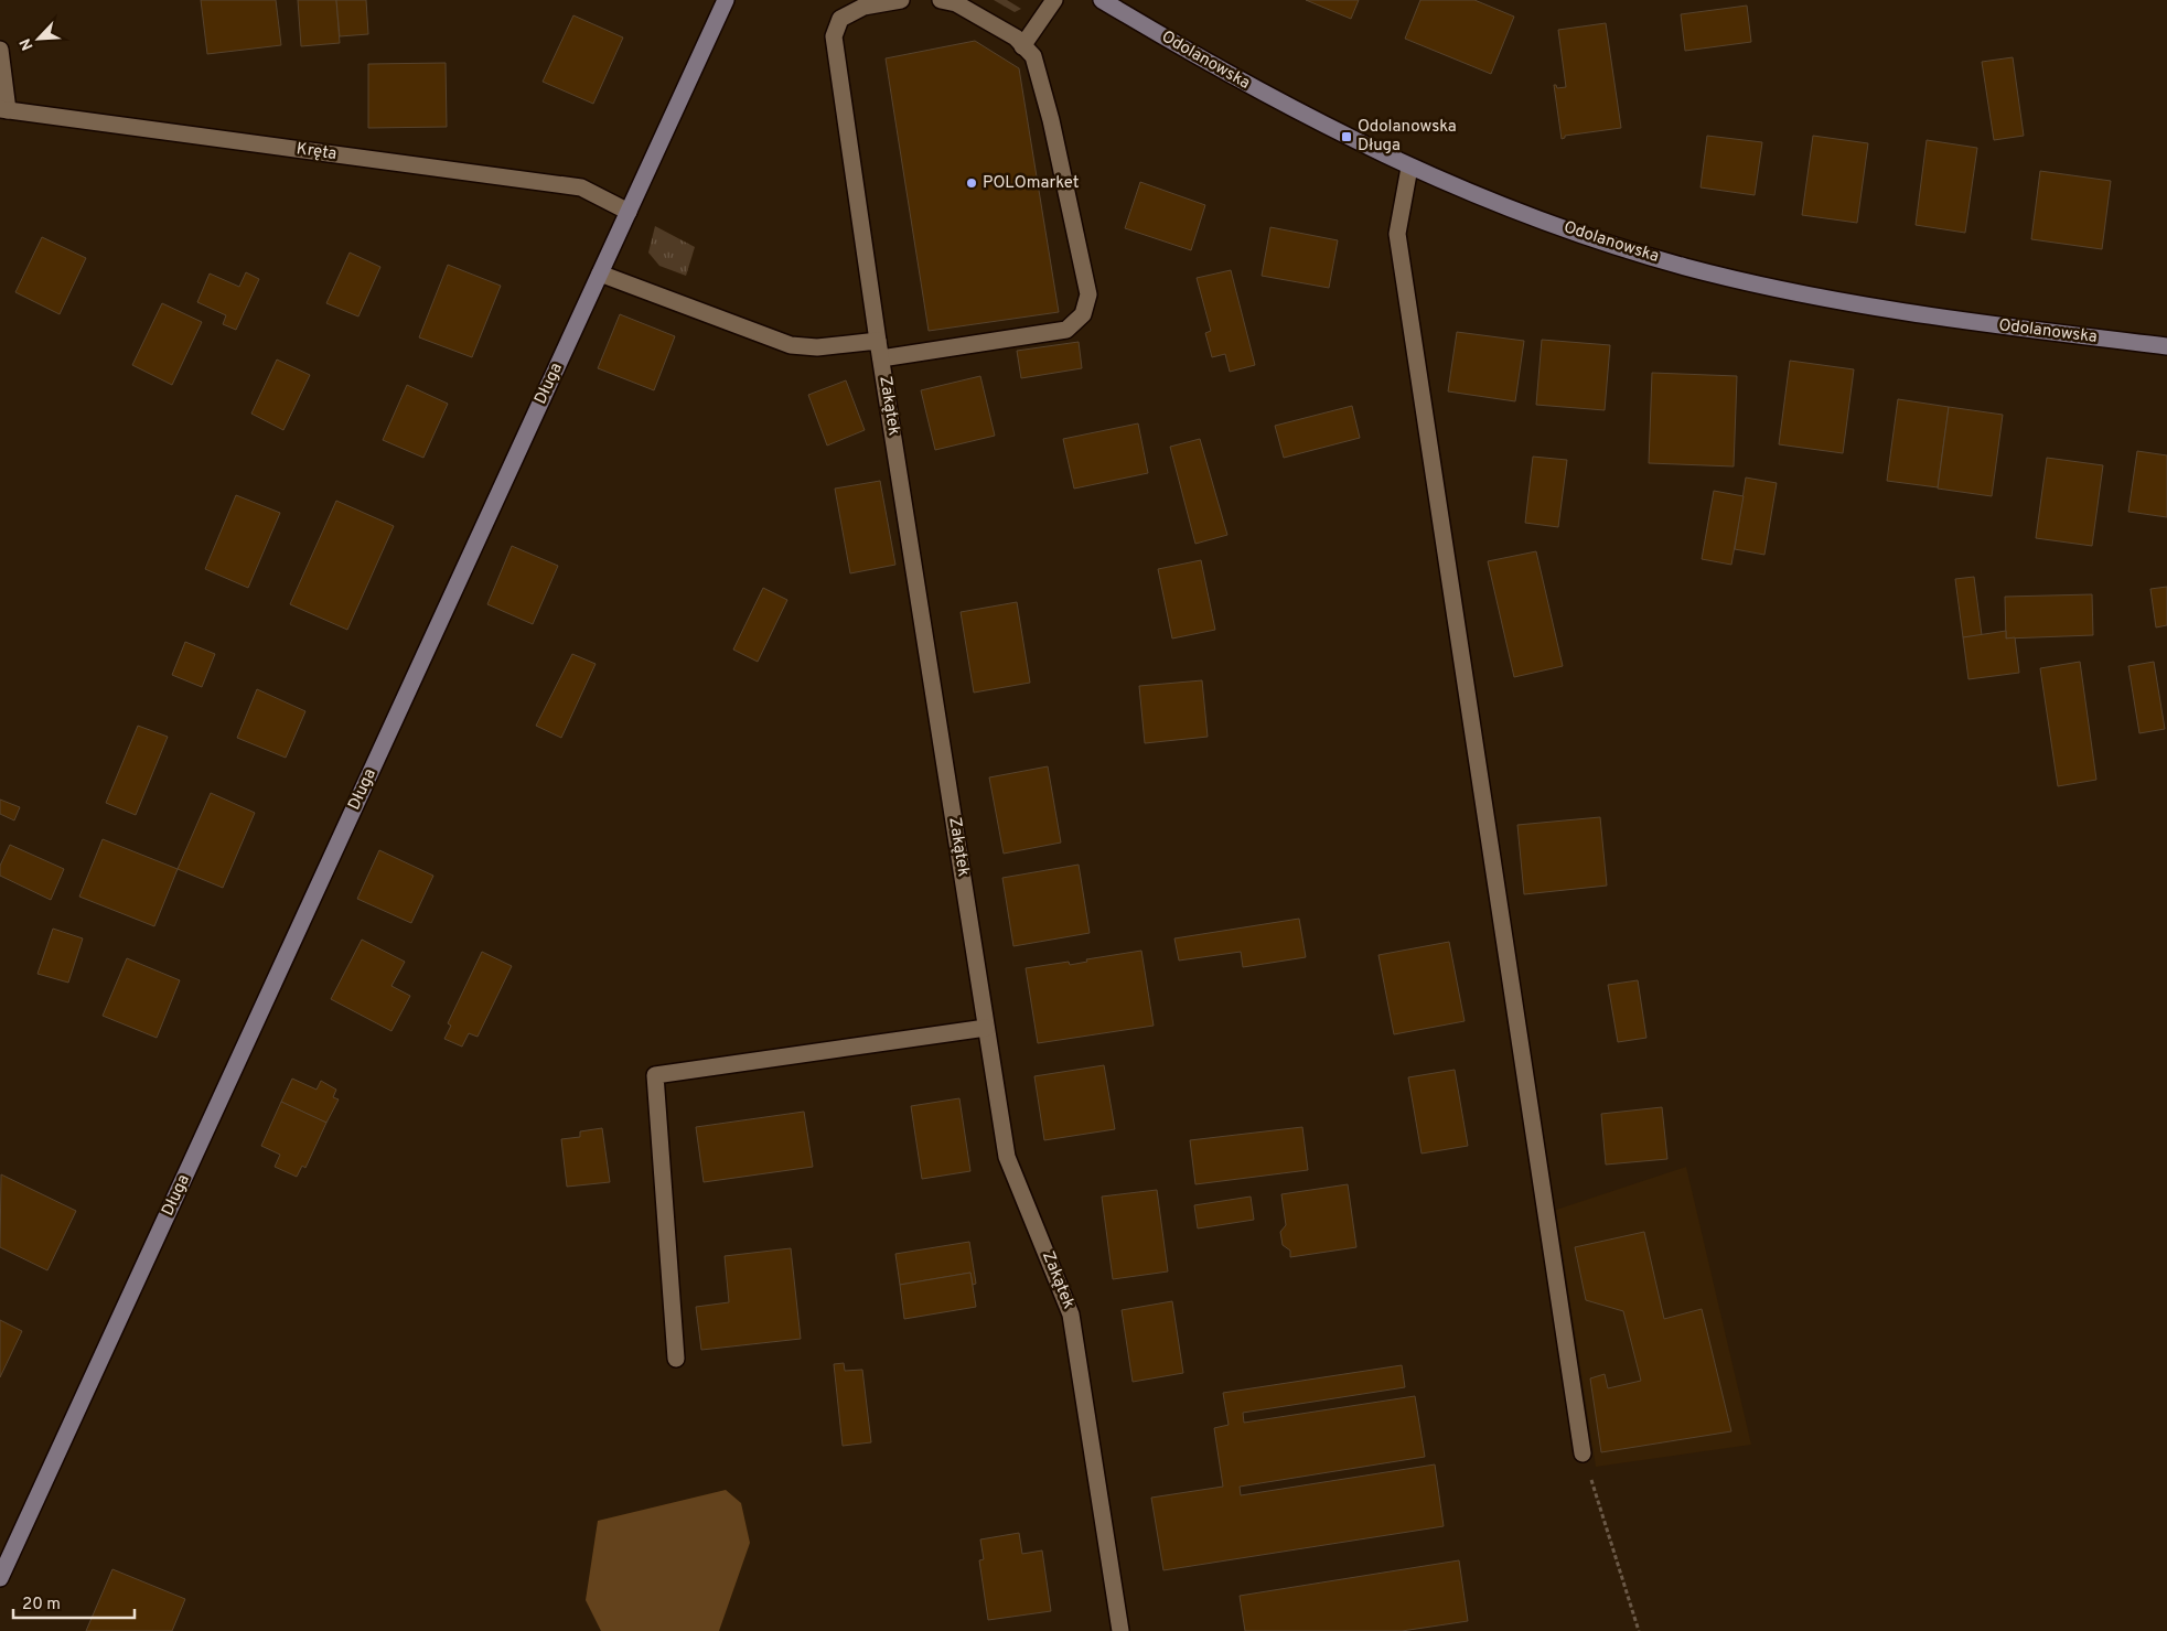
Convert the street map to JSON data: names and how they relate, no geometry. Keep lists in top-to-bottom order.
{
  "streets": {
    "street": [
      "Odolanowska",
      "Kręta",
      "Długa",
      "Zakątek"
    ]
  },
  "crossings": [
    ["Kręta", "Długa"]
  ],
  "places": {
    "transit": ["Odolanowska Długa"],
    "other": ["POLOmarket"]
  },
  "scale_bar": "20 m",
  "north": "bottom left"
}
